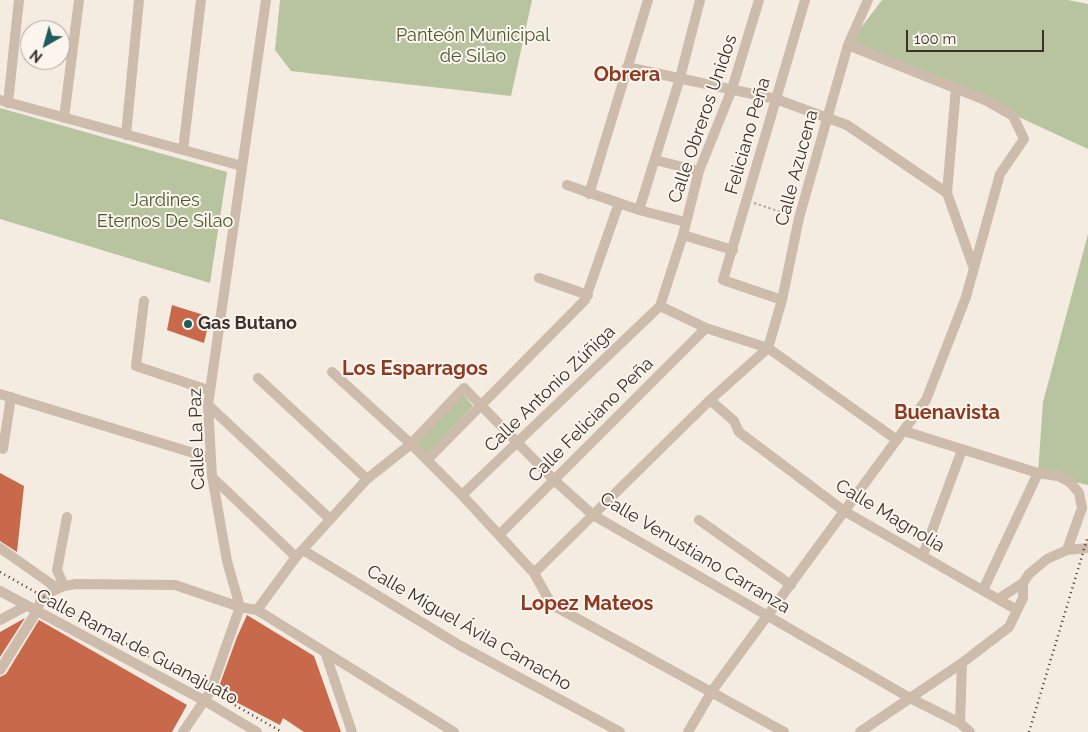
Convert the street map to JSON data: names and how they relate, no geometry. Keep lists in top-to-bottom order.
{
  "streets": {
    "street": [
      "Calle Obreros Unidos",
      "Feliciano Peña",
      "Calle Azucena",
      "Calle Antonio Zúñiga",
      "Calle Feliciano Peña",
      "Calle La Paz",
      "Calle Magnolia",
      "Calle Venustiano Carranza",
      "Calle Miguel Ávila Camacho",
      "Calle Ramal de Guanajuato"
    ]
  },
  "crossings": [
    ["Calle Obreros Unidos", "Calle Antonio Zúñiga"],
    ["Feliciano Peña", "Calle Azucena"],
    ["Calle Antonio Zúñiga", "Calle Venustiano Carranza"],
    ["Calle Feliciano Peña", "Calle Venustiano Carranza"]
  ],
  "districts": [
    "Obrera",
    "Los Esparragos",
    "Buenavista",
    "Lopez Mateos"
  ],
  "parks": ["Panteón Municipal de Silao", "Jardines Eternos De Silao"],
  "places": ["Gas Butano"],
  "scale_bar": "100 m",
  "north": "bottom left"
}
